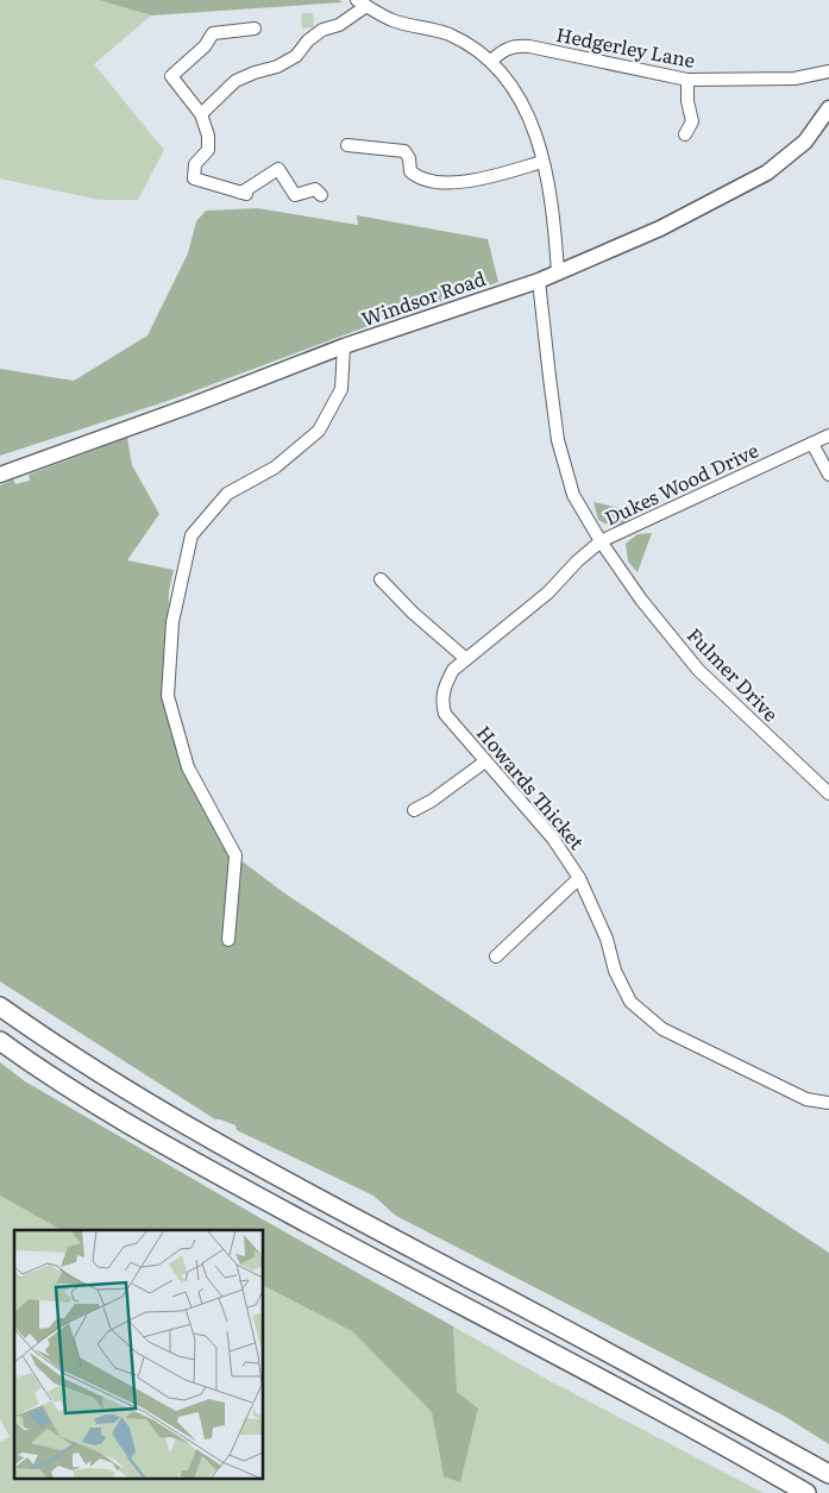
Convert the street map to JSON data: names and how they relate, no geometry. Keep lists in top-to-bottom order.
{
  "streets": {
    "main road": ["Windsor Road"],
    "street": [
      "Hedgerley Lane",
      "Dukes Wood Drive",
      "Fulmer Drive",
      "Howards Thicket"
    ]
  },
  "crossings": [
    ["Windsor Road", "Dukes Wood Drive"],
    ["Dukes Wood Drive", "Fulmer Drive"],
    ["Dukes Wood Drive", "Howards Thicket"],
    ["Fulmer Drive", "Howards Thicket"]
  ]
}
